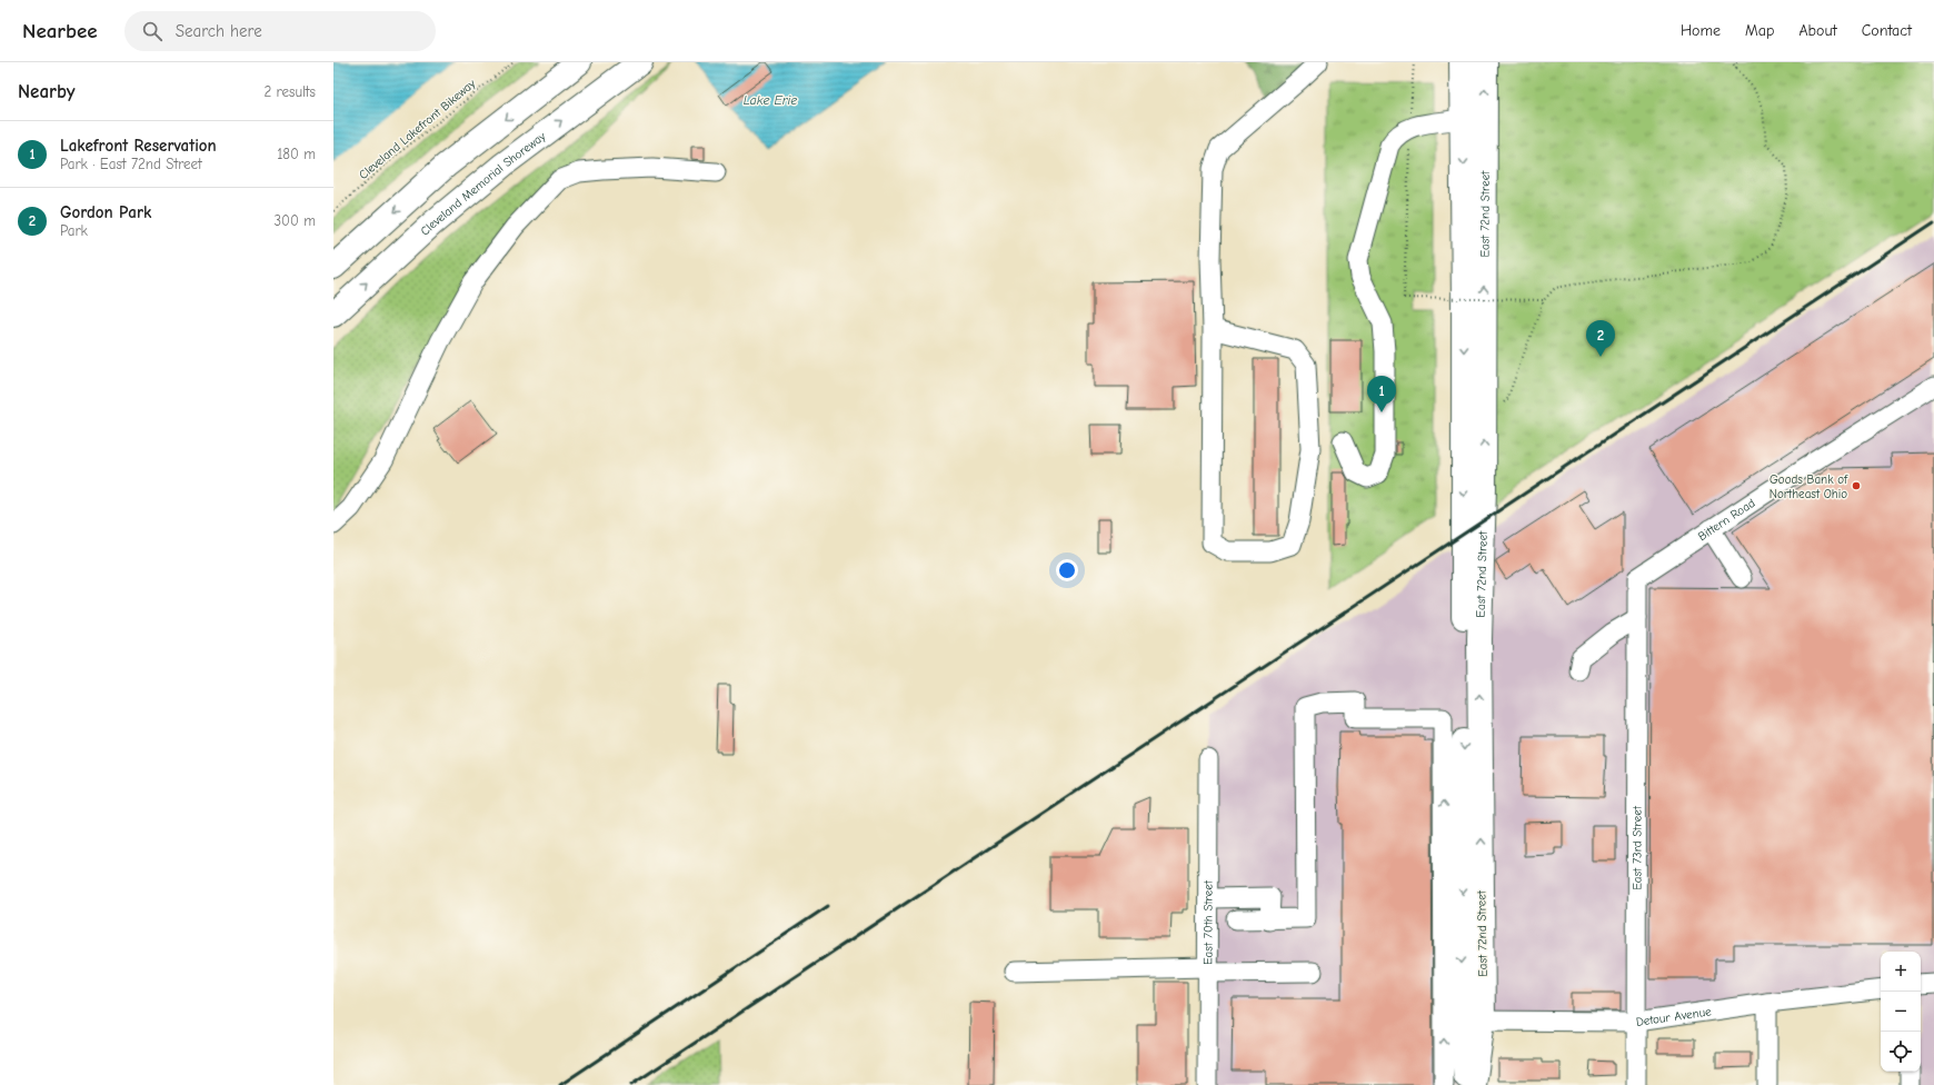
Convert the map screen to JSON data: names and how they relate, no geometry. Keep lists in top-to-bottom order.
{
  "streets": {
    "main road": ["Cleveland Memorial Shoreway", "East 72nd Street"],
    "street": [
      "Bittern Road",
      "East 73rd Street",
      "East 70th Street",
      "Detour Avenue"
    ],
    "path": ["Cleveland Lakefront Bikeway"]
  },
  "crossings": [
    ["East 72nd Street", "Detour Avenue"],
    ["Bittern Road", "East 73rd Street"],
    ["East 73rd Street", "Detour Avenue"]
  ],
  "water": ["Lake Erie"],
  "places": ["Goods Bank of Northeast Ohio"],
  "page": {
    "header": "Nearbee",
    "search": "Search here",
    "nav": [
      "Home",
      "Map",
      "About",
      "Contact"
    ],
    "heading": ["Nearby", "2 results"],
    "list": [
      {
        "mark": "1",
        "name": "Lakefront Reservation",
        "note": "Park · East 72nd Street",
        "value": "180 m"
      },
      {
        "mark": "2",
        "name": "Gordon Park",
        "note": "Park",
        "value": "300 m"
      }
    ],
    "pins": ["2", "1"],
    "map_buttons": ["+", "−"]
  }
}
